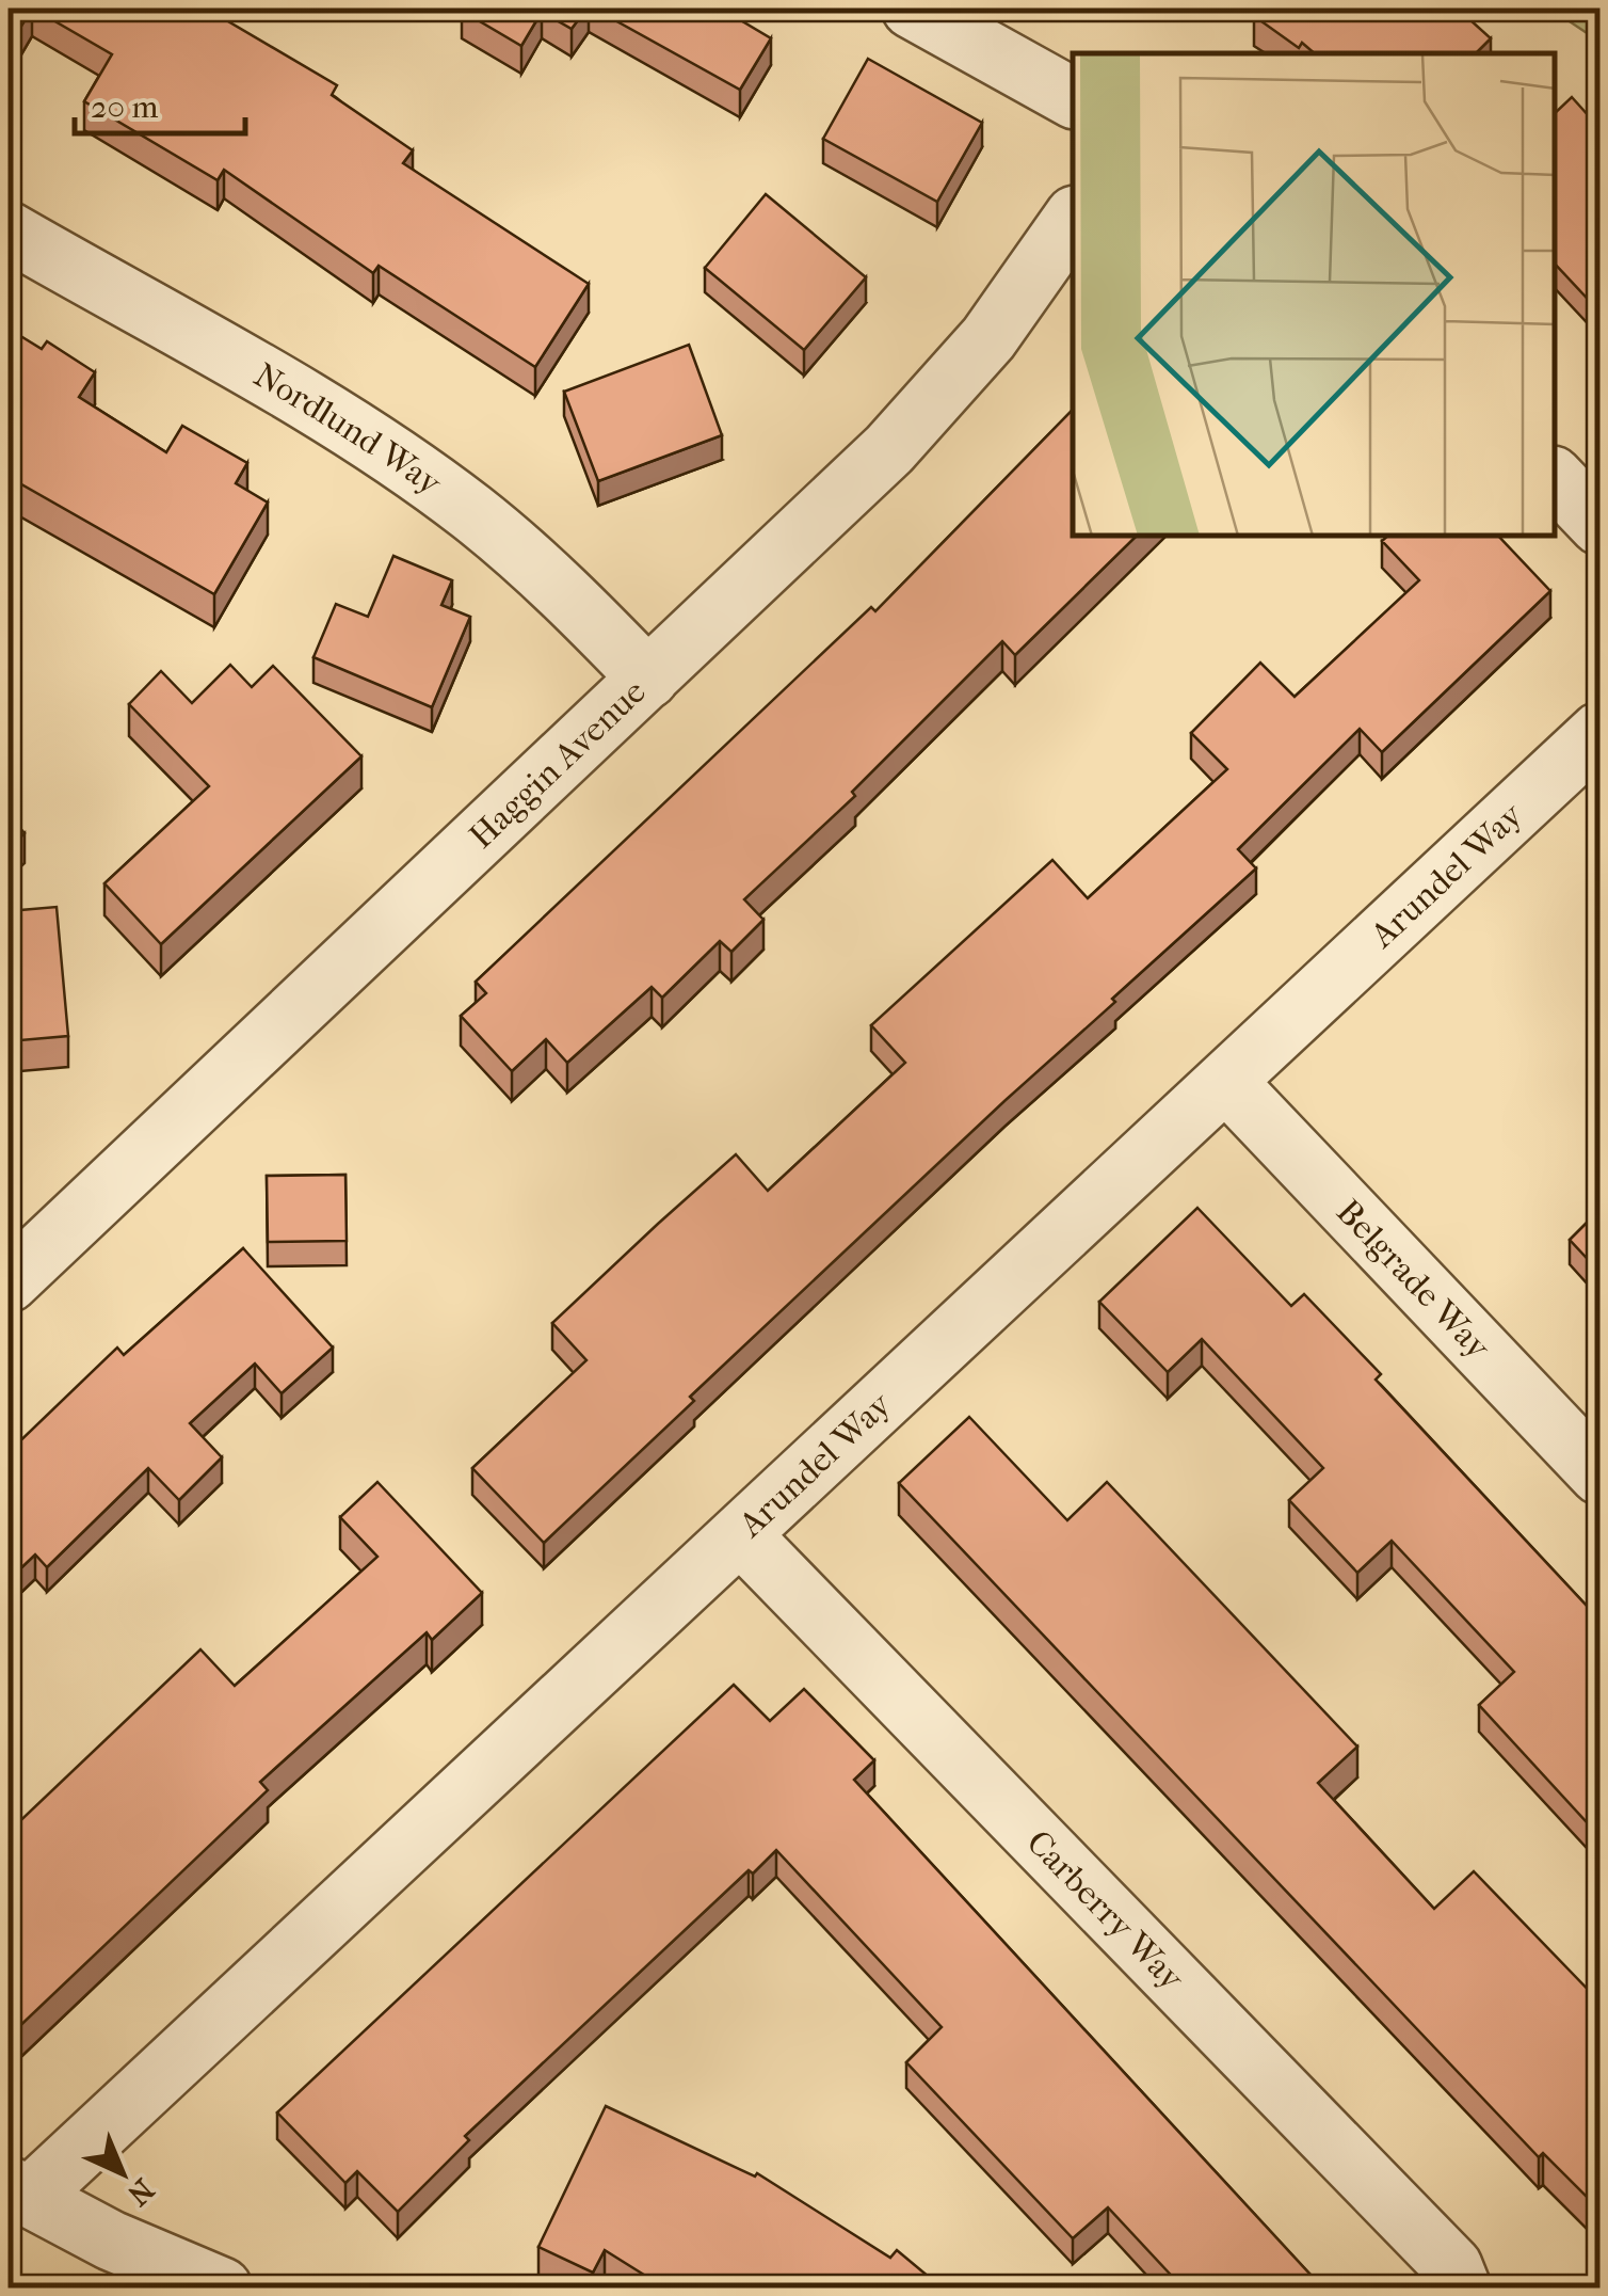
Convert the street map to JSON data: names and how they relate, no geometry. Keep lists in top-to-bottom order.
{
  "streets": {
    "street": [
      "Nordlund Way",
      "Haggin Avenue",
      "Arundel Way",
      "Belgrade Way",
      "Carberry Way"
    ]
  },
  "crossings": [
    ["Nordlund Way", "Haggin Avenue"],
    ["Arundel Way", "Belgrade Way"],
    ["Arundel Way", "Carberry Way"]
  ],
  "scale_bar": "20 m",
  "north": "bottom right"
}
